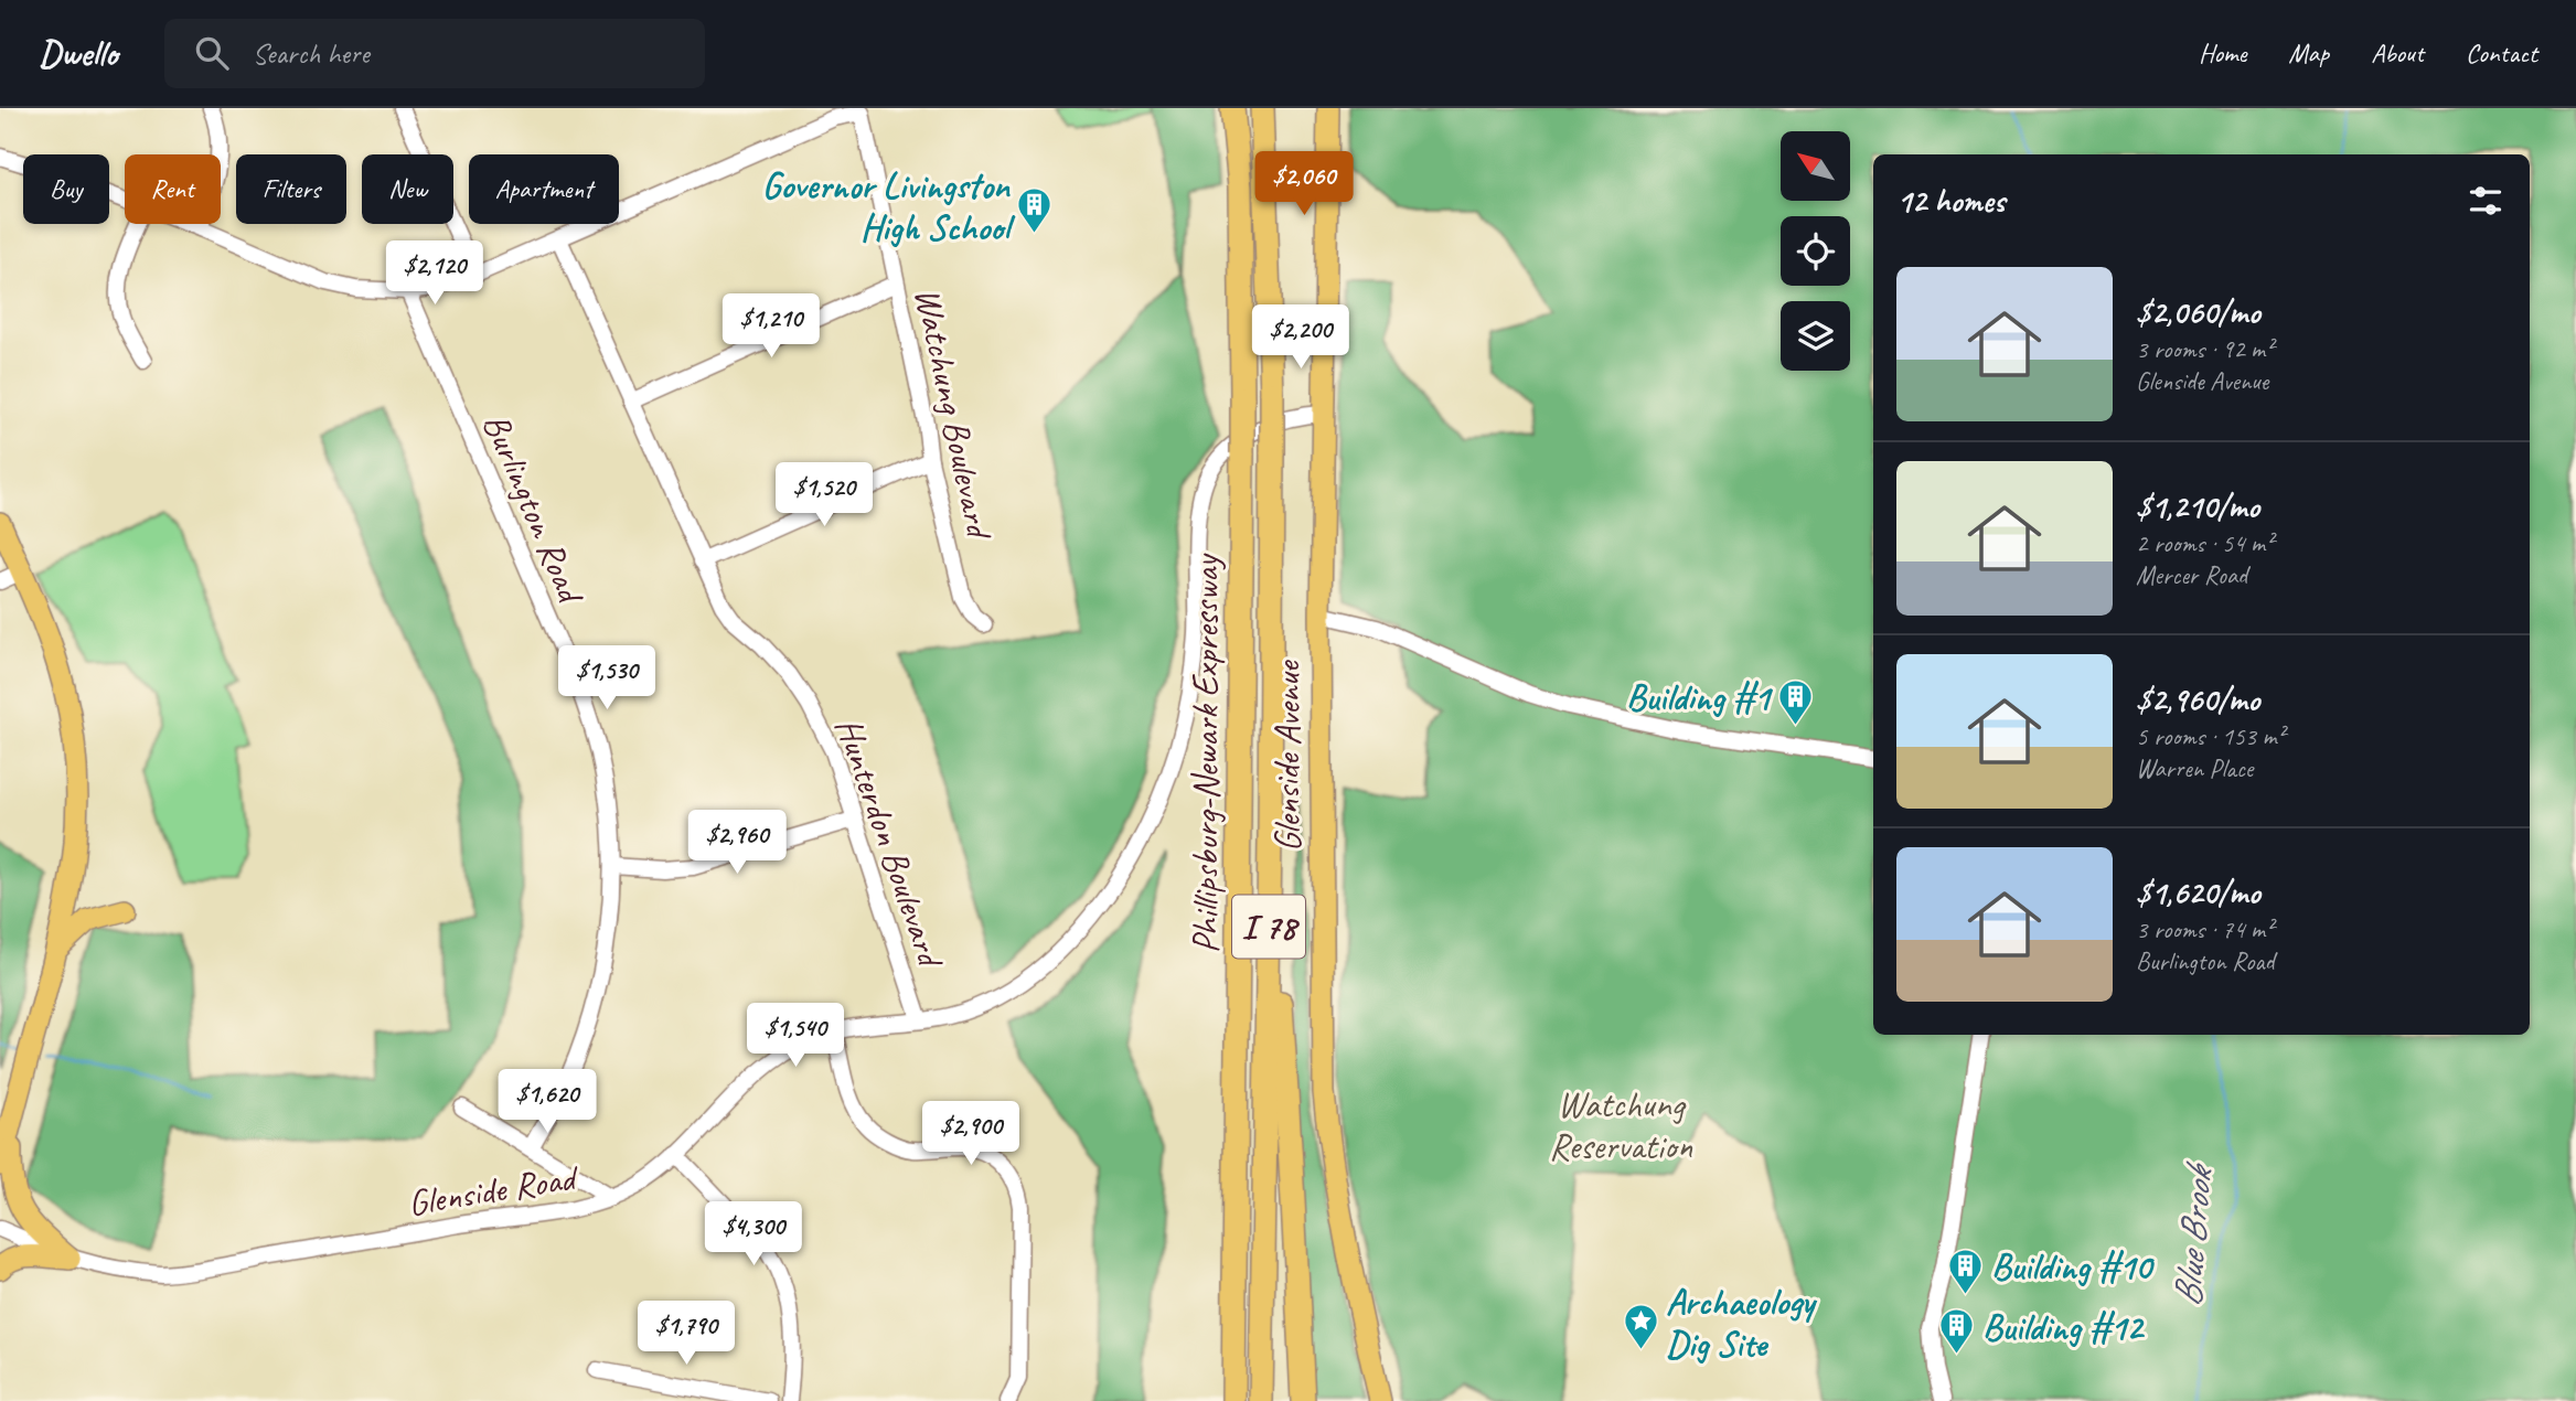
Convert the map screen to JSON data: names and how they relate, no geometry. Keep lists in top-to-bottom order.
{
  "streets": {
    "highway": ["Phillipsburg-Newark Expressway", "I 78"],
    "main road": ["Glenside Avenue"],
    "street": [
      "Watchung Boulevard",
      "Burlington Road",
      "Hunterdon Boulevard",
      "Glenside Road"
    ]
  },
  "crossings": [
    ["Watchung Boulevard", "Hunterdon Boulevard"],
    ["Glenside Avenue", "Glenside Road"],
    ["Hunterdon Boulevard", "Glenside Road"]
  ],
  "water": ["Blue Brook"],
  "parks": ["Watchung Reservation"],
  "places": {
    "building": [
      "Governor Livingston High School",
      "Building #1",
      "Building #10",
      "Building #12"
    ],
    "place": ["Archaeology Dig Site"]
  },
  "north": "top left",
  "page": {
    "header": "Dwello",
    "search": "Search here",
    "nav": [
      "Home",
      "Map",
      "About",
      "Contact"
    ],
    "price": [
      "$2,060",
      "$2,120",
      "$1,210",
      "$2,200",
      "$1,520",
      "$1,530",
      "$2,960",
      "$1,540",
      "$1,620",
      "$2,900",
      "$4,300",
      "$1,790"
    ],
    "chip": [
      "Buy",
      "Rent",
      "Filters",
      "New",
      "Apartment"
    ],
    "heading": "12 homes",
    "list": [
      {
        "name": "$2,060/mo",
        "note": "3 rooms · 92 m² · Glenside Avenue"
      },
      {
        "name": "$1,210/mo",
        "note": "2 rooms · 54 m² · Mercer Road"
      },
      {
        "name": "$2,960/mo",
        "note": "5 rooms · 153 m² · Warren Place"
      },
      {
        "name": "$1,620/mo",
        "note": "3 rooms · 74 m² · Burlington Road"
      }
    ]
  }
}
